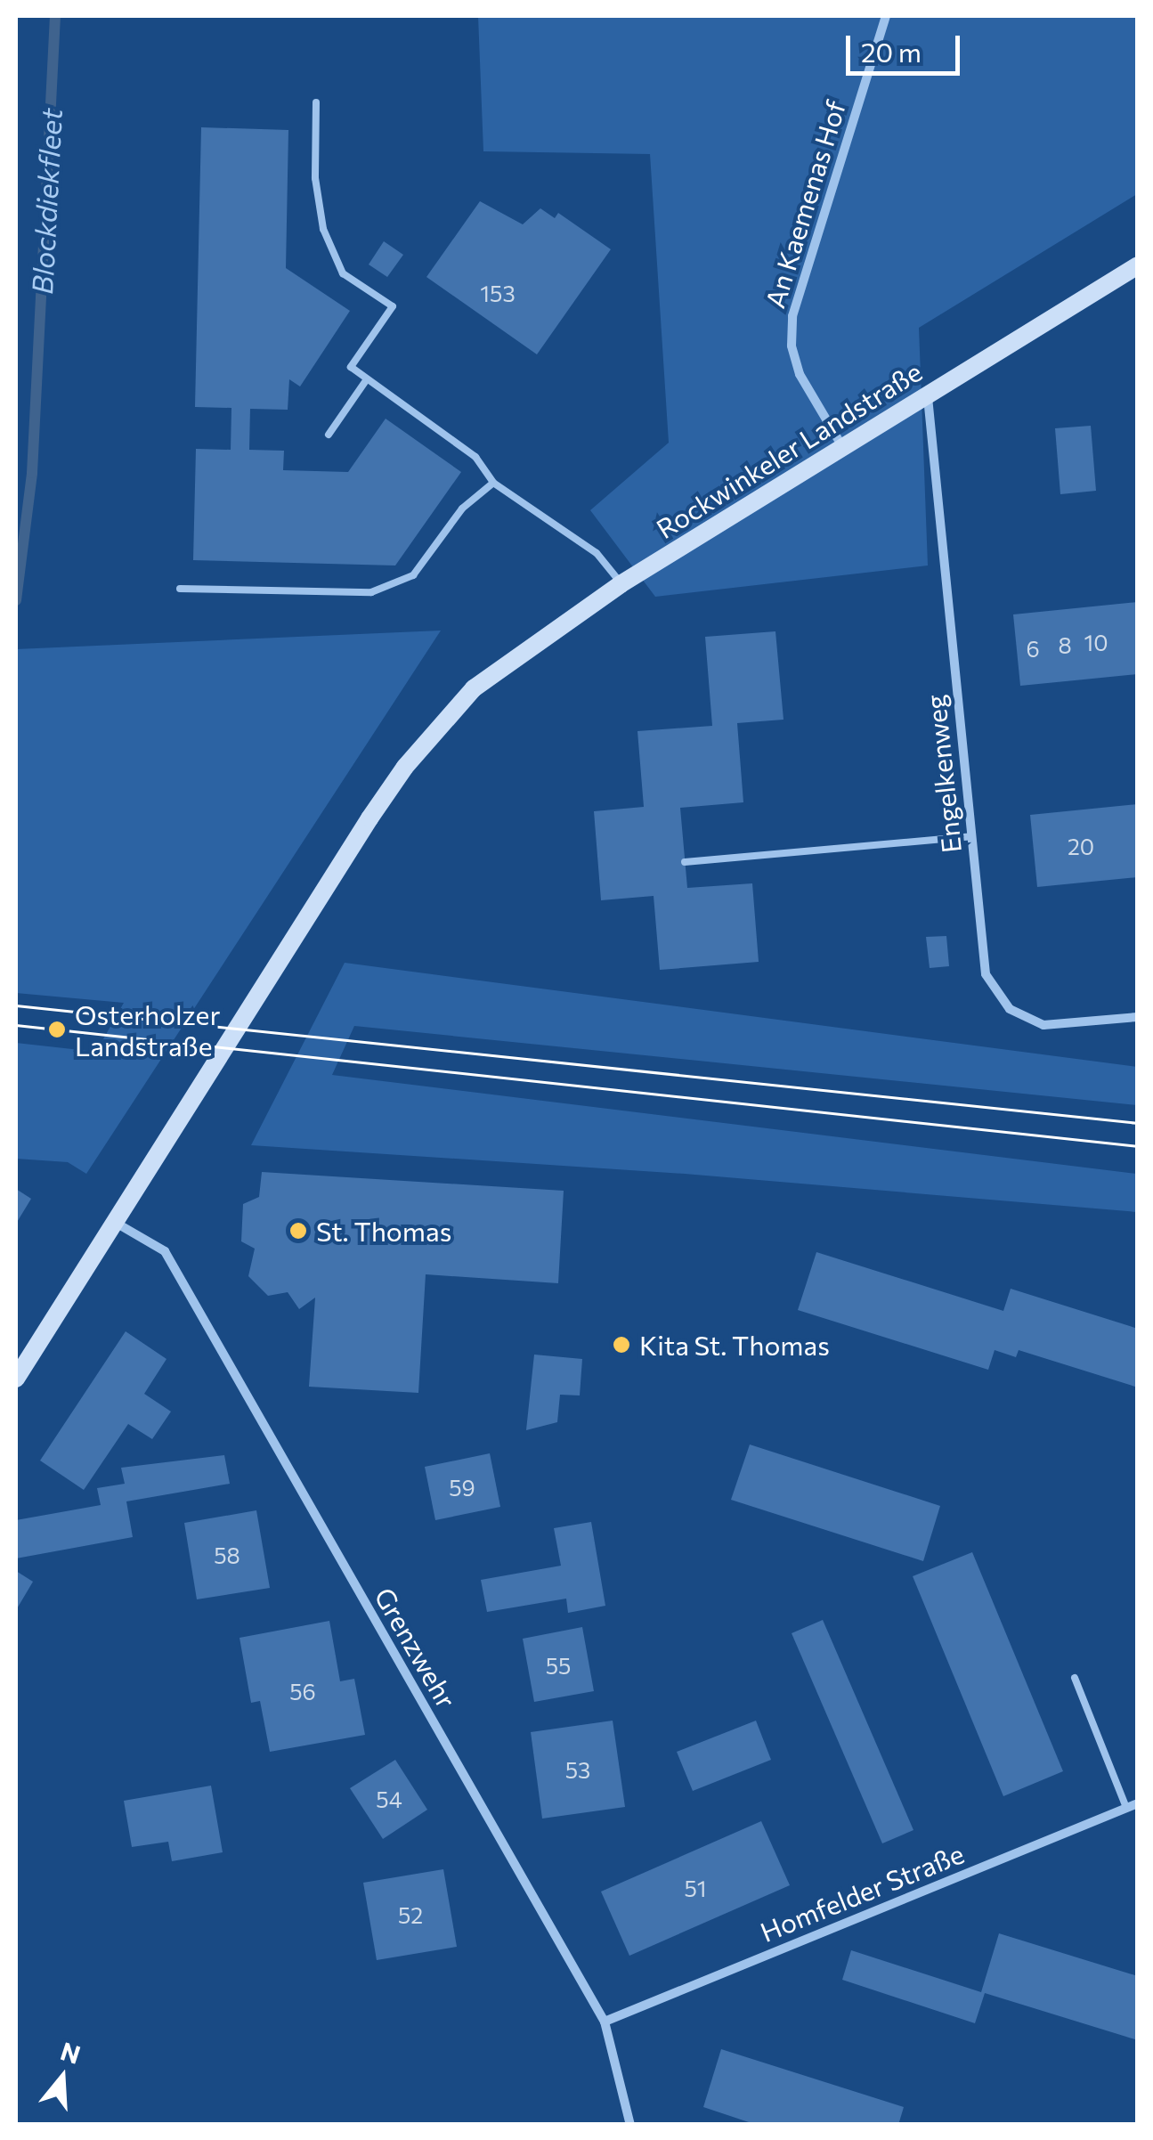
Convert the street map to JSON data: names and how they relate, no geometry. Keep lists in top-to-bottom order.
{
  "streets": {
    "main road": ["Rockwinkeler Landstraße"],
    "street": [
      "An Kaemenas Hof",
      "Engelkenweg",
      "Grenzwehr",
      "Homfelder Straße"
    ]
  },
  "crossings": [
    ["An Kaemenas Hof", "Rockwinkeler Landstraße"],
    ["Rockwinkeler Landstraße", "Engelkenweg"],
    ["Rockwinkeler Landstraße", "Grenzwehr"],
    ["Grenzwehr", "Homfelder Straße"]
  ],
  "water": ["Blockdiekfleet"],
  "places": ["Osterholzer Landstraße", "St. Thomas", "Kita St. Thomas"],
  "house_numbers": [
    "153",
    "10",
    "8",
    "6",
    "20",
    "59",
    "58",
    "55",
    "56",
    "53",
    "54",
    "51",
    "52"
  ],
  "scale_bar": "20 m",
  "north": "top"
}
